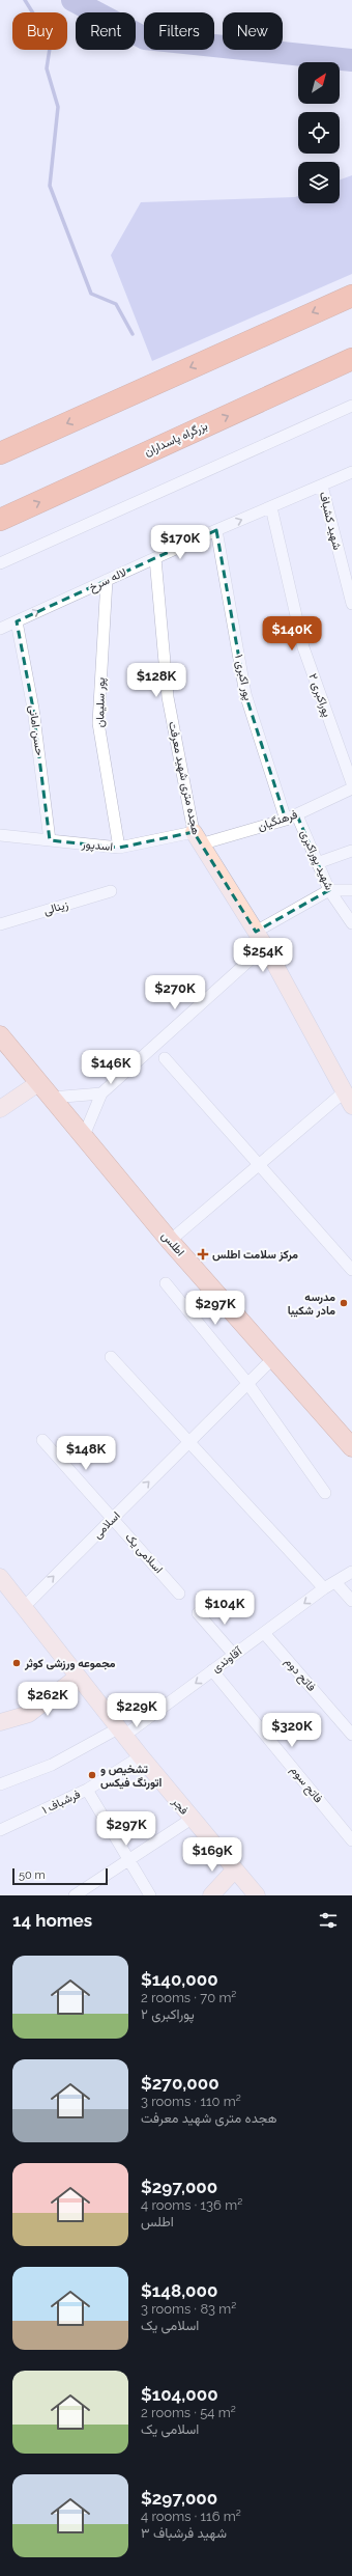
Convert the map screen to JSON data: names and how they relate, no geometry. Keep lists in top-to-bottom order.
{
  "streets": {
    "highway": ["بزرگراه پاسداران"],
    "main road": ["هجده متری شهید معرفت", "اطلس", "فجر"],
    "street": [
      "شهید کشباف",
      "لاله سرخ",
      "پور اکبری ۱",
      "پوراکبری ۲",
      "پور سلیمان",
      "حسن امانی",
      "فرهنگیان",
      "اسدپور",
      "شهید پوراکبری",
      "زینالی",
      "اسلامی",
      "اسلامی یک",
      "آقاوندی",
      "فاتح دوم",
      "فاتح سوم",
      "فرشباف ۱"
    ]
  },
  "crossings": [
    ["شهید کشباف", "لاله سرخ"],
    ["لاله سرخ", "پور اکبری ۱"],
    ["لاله سرخ", "پوراکبری ۲"],
    ["لاله سرخ", "پور سلیمان"],
    ["لاله سرخ", "حسن امانی"],
    ["لاله سرخ", "هجده متری شهید معرفت"],
    ["پور اکبری ۱", "فرهنگیان"],
    ["پور سلیمان", "اسدپور"],
    ["حسن امانی", "اسدپور"],
    ["هجده متری شهید معرفت", "فرهنگیان"],
    ["هجده متری شهید معرفت", "اسدپور"],
    ["فرهنگیان", "اسدپور"],
    ["فرهنگیان", "شهید پوراکبری"],
    ["اطلس", "اسلامی"],
    ["اسلامی", "اسلامی یک"],
    ["اسلامی", "فجر"],
    ["آقاوندی", "فاتح دوم"],
    ["آقاوندی", "فاتح سوم"],
    ["آقاوندی", "فجر"],
    ["فرشباف ۱", "فجر"]
  ],
  "one_way": ["اسلامی", "آقاوندی"],
  "places": {
    "health": ["مرکز سلامت اطلس"],
    "other": ["مدرسه مادر شکیبا", "مجموعه ورزشی کوثر", "تشخیص و اتورنگ فیکس"]
  },
  "scale_bar": "50 m",
  "north": "top right",
  "page": {
    "chip": [
      "Buy",
      "Rent",
      "Filters",
      "New"
    ],
    "price": [
      "$170K",
      "$140K",
      "$128K",
      "$254K",
      "$270K",
      "$146K",
      "$297K",
      "$148K",
      "$104K",
      "$262K",
      "$229K",
      "$320K",
      "$297K",
      "$169K"
    ],
    "scale": "50 m",
    "heading": "14 homes",
    "list": [
      {
        "name": "$140,000",
        "note": "2 rooms · 70 m² · پوراکبری ۲"
      },
      {
        "name": "$270,000",
        "note": "3 rooms · 110 m² · هجده متری شهید معرفت"
      },
      {
        "name": "$297,000",
        "note": "4 rooms · 136 m² · اطلس"
      },
      {
        "name": "$148,000",
        "note": "3 rooms · 83 m² · اسلامی یک"
      },
      {
        "name": "$104,000",
        "note": "2 rooms · 54 m² · اسلامی یک"
      },
      {
        "name": "$297,000",
        "note": "4 rooms · 116 m² · شهید فرشباف ۳"
      }
    ]
  }
}
